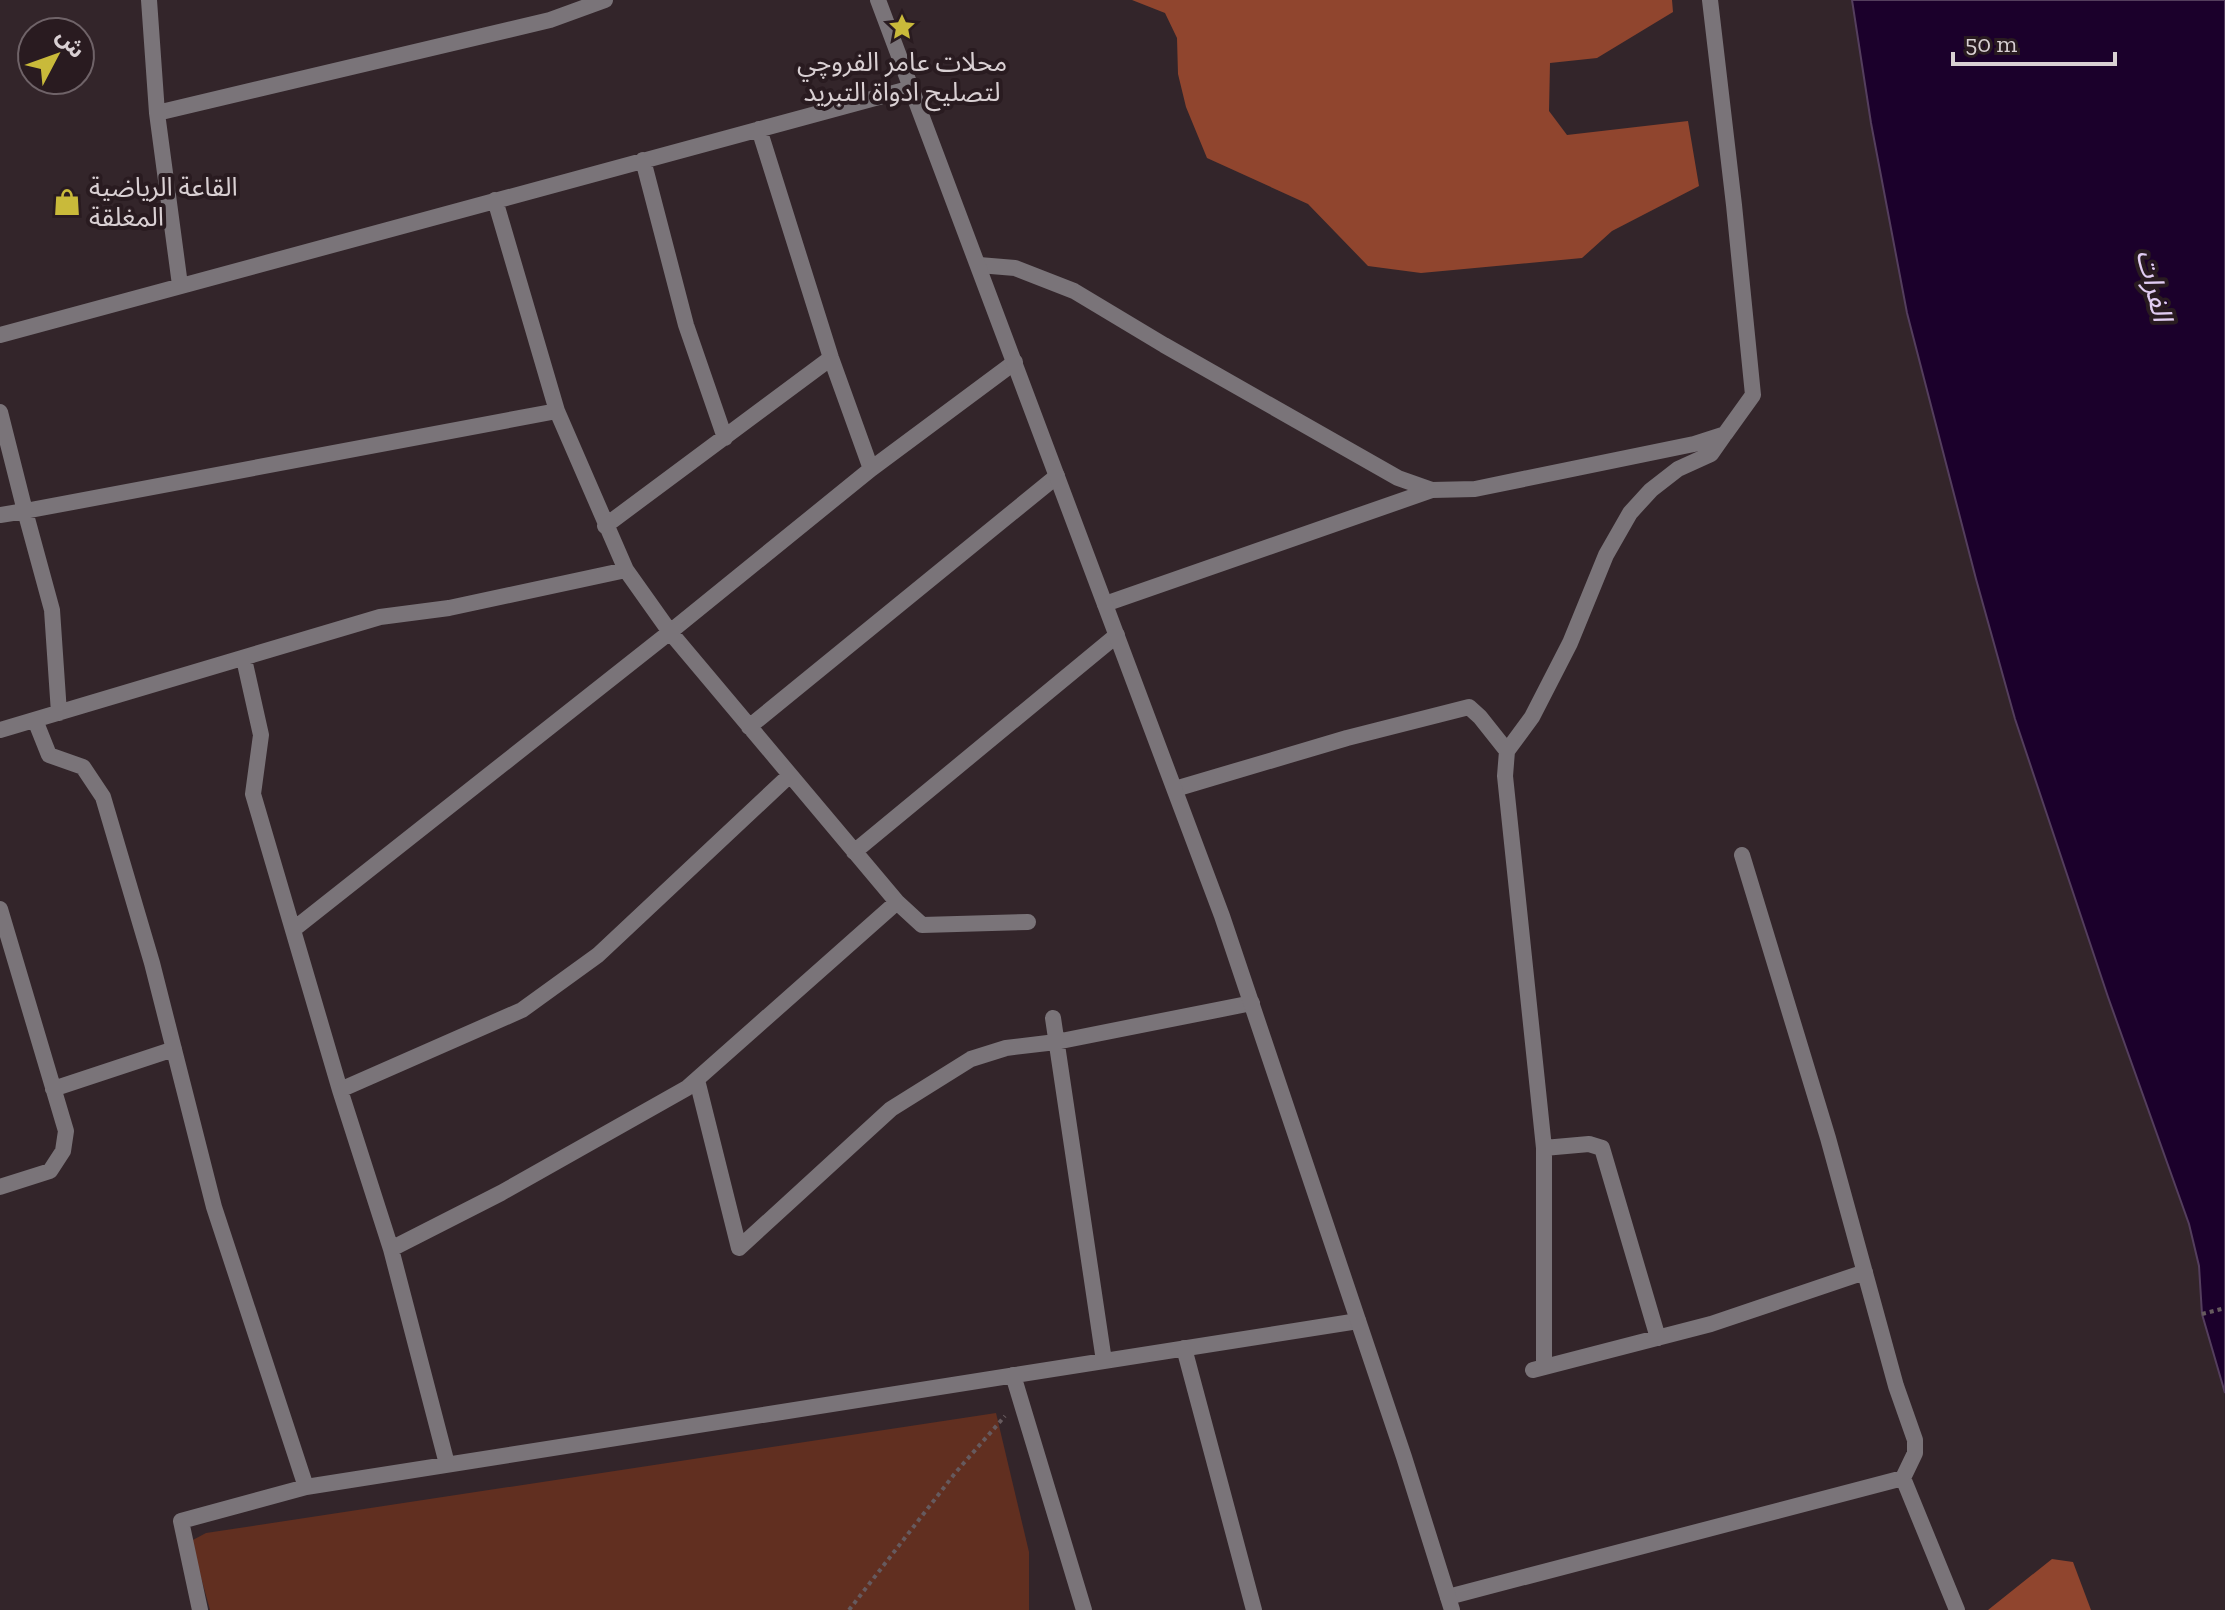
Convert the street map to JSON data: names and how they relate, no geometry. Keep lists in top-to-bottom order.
{
  "water": ["الفرات"],
  "places": {
    "place": ["محلات عامر الفروچي لتصليح ادواة التبريد"],
    "shop": ["القاعة الرياضية المغلقة"]
  },
  "scale_bar": "50 m",
  "north": "top right"
}
